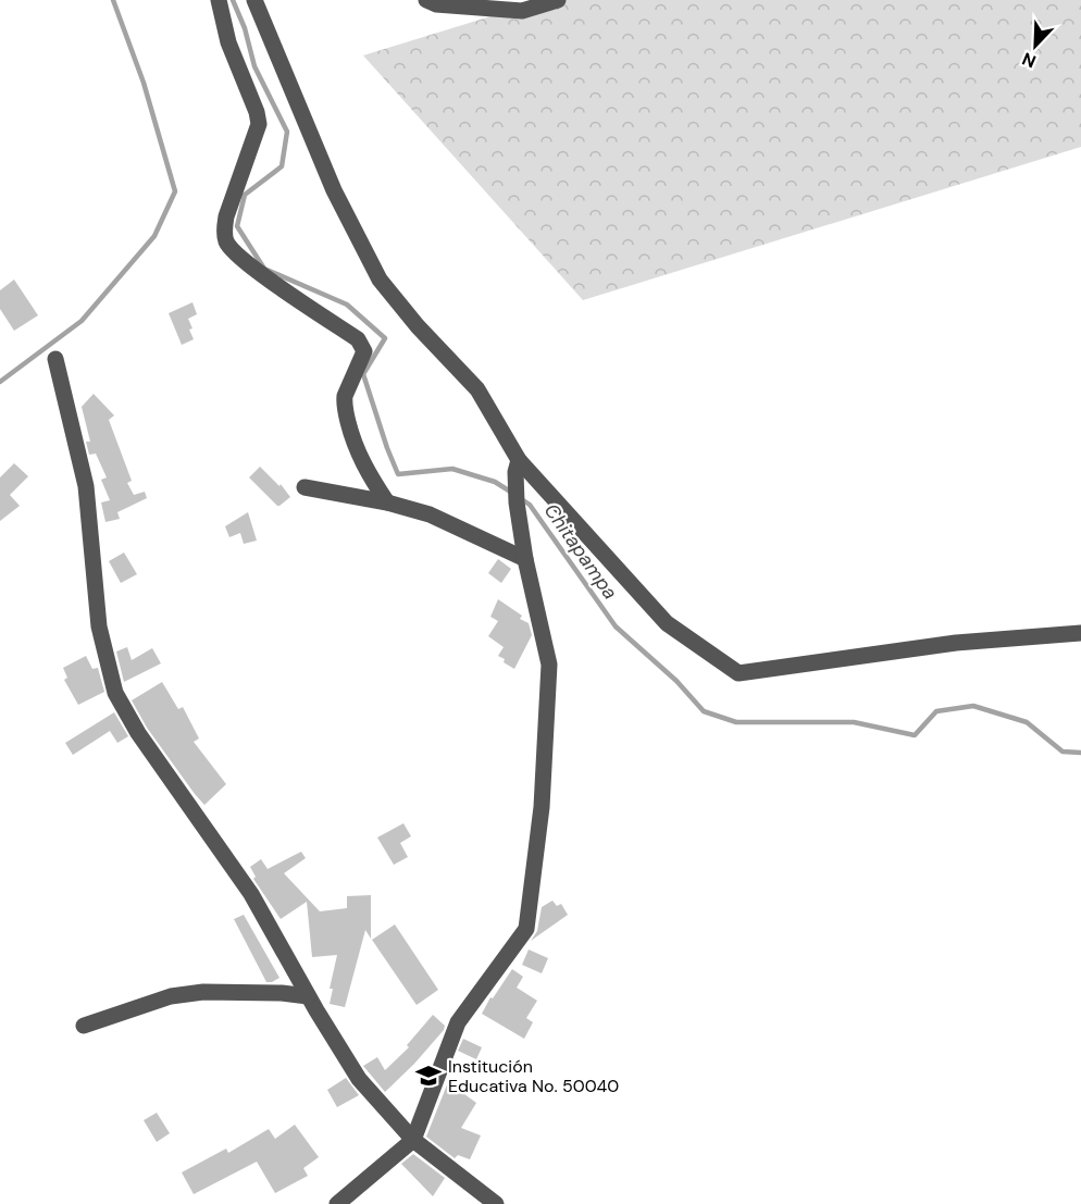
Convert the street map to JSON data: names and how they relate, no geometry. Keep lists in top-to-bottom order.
{
  "water": ["Chitapampa"],
  "places": {
    "school or university": ["Institución Educativa No. 50040"]
  },
  "north": "bottom left"
}
